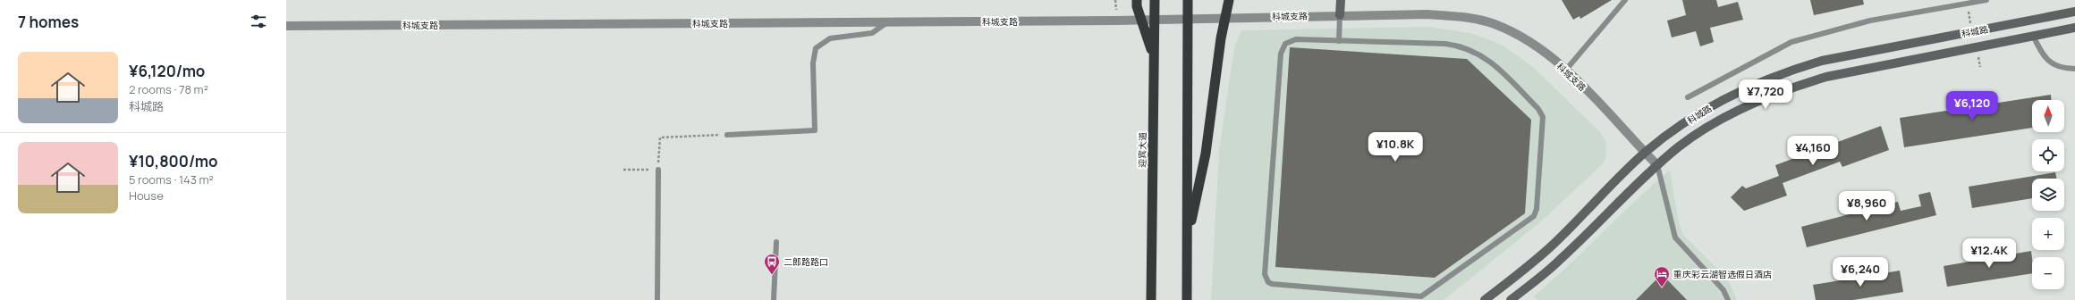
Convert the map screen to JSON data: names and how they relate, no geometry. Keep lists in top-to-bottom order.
{
  "streets": {
    "highway": ["迎宾大道"],
    "main road": ["科城路"],
    "street": ["科城支路"]
  },
  "crossings": [
    ["科城支路", "科城路"]
  ],
  "places": {
    "bus stop": ["二郎路路口"],
    "hotel": ["重庆彩云湖智选假日酒店"]
  },
  "north": "top",
  "page": {
    "heading": "7 homes",
    "list": [
      {
        "name": "¥6,120/mo",
        "note": "2 rooms · 78 m² · 科城路"
      },
      {
        "name": "¥10,800/mo",
        "note": "5 rooms · 143 m² · House"
      }
    ],
    "price": [
      "¥7,720",
      "¥6,120",
      "¥10.8K",
      "¥4,160",
      "¥8,960",
      "¥12.4K",
      "¥6,240"
    ],
    "map_buttons": ["+", "−"]
  }
}
